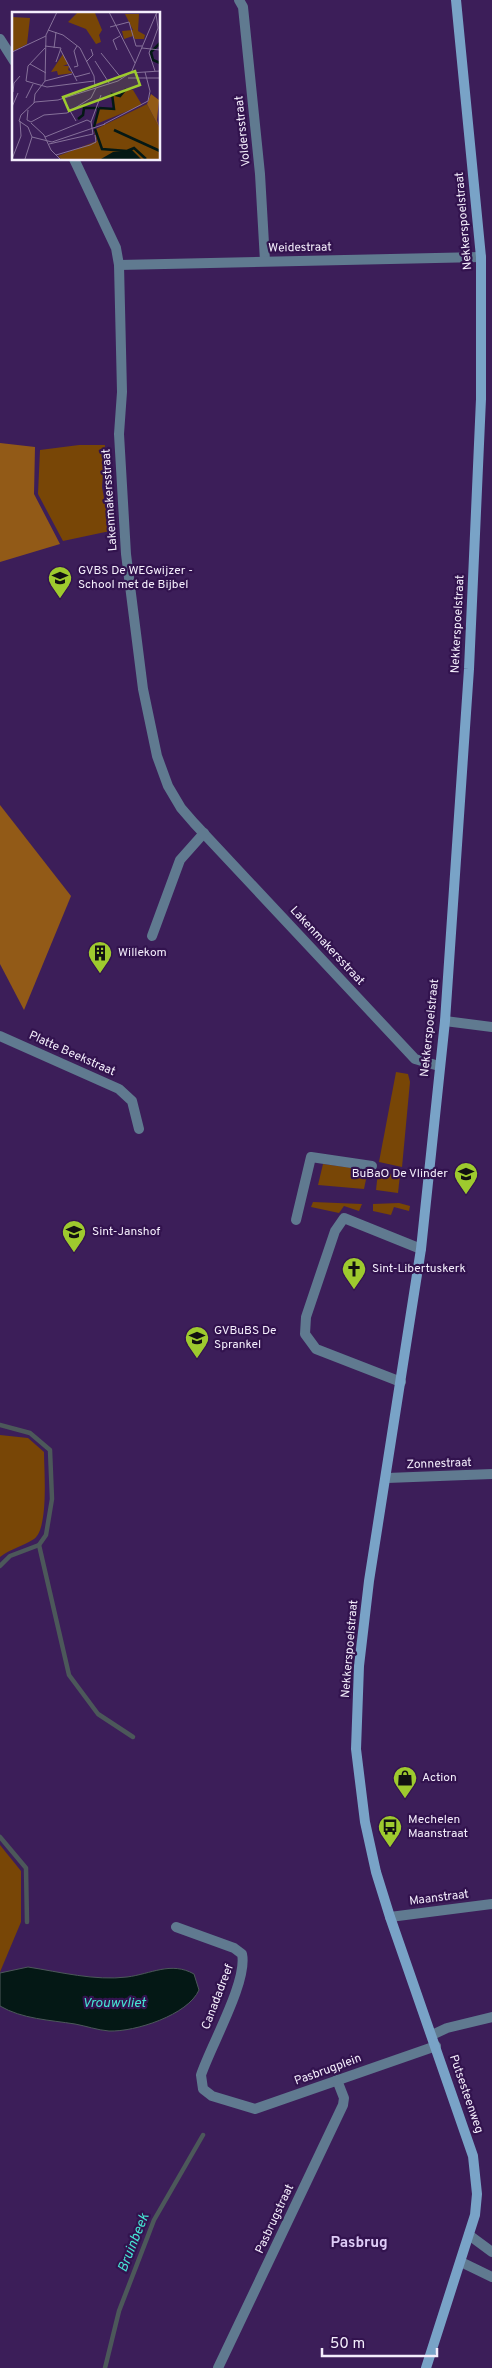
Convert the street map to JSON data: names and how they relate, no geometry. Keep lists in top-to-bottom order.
{
  "streets": {
    "main road": ["Nekkerspoelstraat", "Putsesteenweg"],
    "street": [
      "Voldersstraat",
      "Weidestraat",
      "Lakenmakersstraat",
      "Platte Beekstraat",
      "Zonnestraat",
      "Maanstraat",
      "Canadadreef",
      "Pasbrugplein",
      "Pasbrugstraat"
    ]
  },
  "crossings": [
    ["Voldersstraat", "Weidestraat"],
    ["Nekkerspoelstraat", "Weidestraat"],
    ["Nekkerspoelstraat", "Lakenmakersstraat"],
    ["Nekkerspoelstraat", "Zonnestraat"],
    ["Nekkerspoelstraat", "Maanstraat"],
    ["Nekkerspoelstraat", "Putsesteenweg"],
    ["Weidestraat", "Lakenmakersstraat"],
    ["Maanstraat", "Putsesteenweg"],
    ["Canadadreef", "Pasbrugplein"],
    ["Pasbrugplein", "Putsesteenweg"],
    ["Pasbrugplein", "Pasbrugstraat"]
  ],
  "districts": ["Pasbrug"],
  "water": ["Vrouwvliet", "Bruinbeek"],
  "places": {
    "school or university": [
      "GVBS De WEGwijzer - School met de Bijbel",
      "BuBaO De Vlinder",
      "Sint-Janshof",
      "GVBuBS De Sprankel"
    ],
    "building": ["Willekom"],
    "church": ["Sint-Libertuskerk"],
    "shop": ["Action"],
    "bus stop": ["Mechelen Maanstraat"]
  },
  "scale_bar": "50 m"
}
